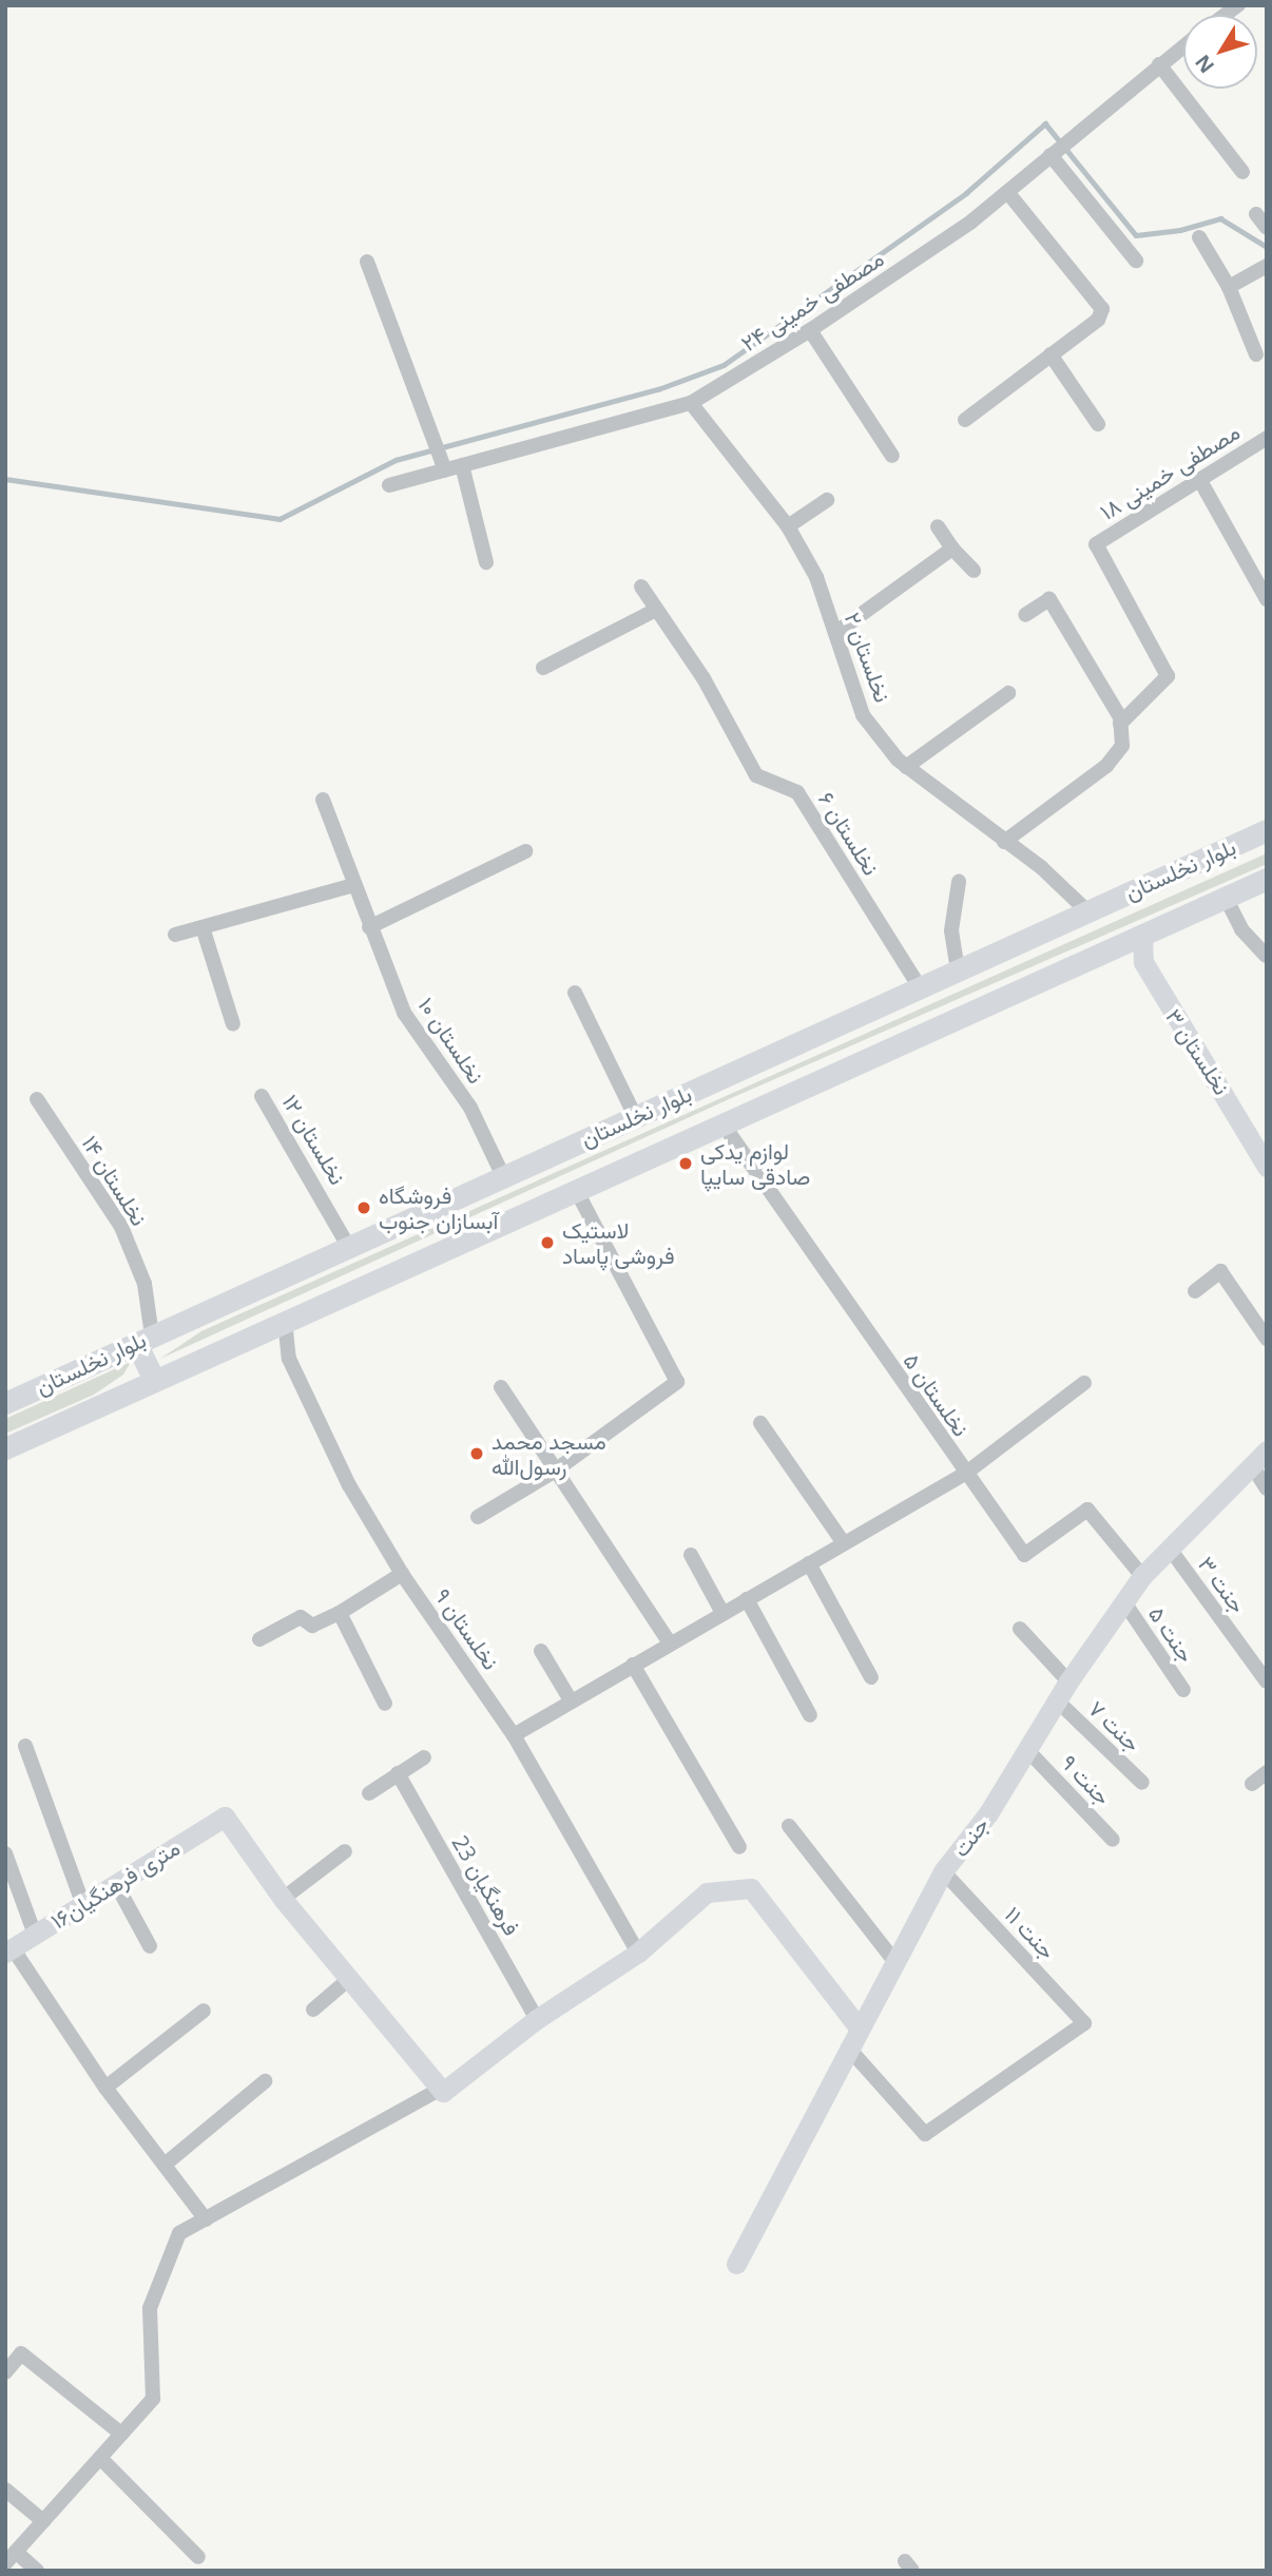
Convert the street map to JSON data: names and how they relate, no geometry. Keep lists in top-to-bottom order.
{
  "streets": {
    "main road": ["بلوار نخلستان"],
    "street": [
      "مصطفی خمینی ۲۴",
      "مصطفی خمینی ۱۸",
      "نخلستان ۲",
      "نخلستان ۶",
      "نخلستان ۱۰",
      "نخلستان ۳",
      "نخلستان ۱۲",
      "نخلستان ۱۴",
      "نخلستان ۵",
      "جنت ۳",
      "نخلستان ۹",
      "جنت ۵",
      "جنت ۷",
      "جنت ۹",
      "جنت",
      "۱۶متری فرهنگیان",
      "فرهنگیان 23",
      "جنت ۱۱"
    ]
  },
  "crossings": [
    ["مصطفی خمینی ۲۴", "نخلستان ۲"],
    ["نخلستان ۲", "بلوار نخلستان"],
    ["نخلستان ۶", "بلوار نخلستان"],
    ["بلوار نخلستان", "نخلستان ۱۰"],
    ["بلوار نخلستان", "نخلستان ۳"],
    ["بلوار نخلستان", "نخلستان ۱۲"],
    ["بلوار نخلستان", "نخلستان ۱۴"],
    ["بلوار نخلستان", "نخلستان ۵"],
    ["بلوار نخلستان", "نخلستان ۹"],
    ["نخلستان ۵", "جنت"],
    ["جنت ۳", "جنت"],
    ["جنت ۵", "جنت"],
    ["جنت ۷", "جنت"],
    ["جنت ۹", "جنت"],
    ["جنت", "جنت ۱۱"]
  ],
  "places": [
    "لوازم یدکی صادقی سایپا",
    "فروشگاه آبسازان جنوب",
    "لاستیک فروشی پاساد",
    "مسجد محمد رسول‌الله"
  ],
  "north": "bottom left"
}
